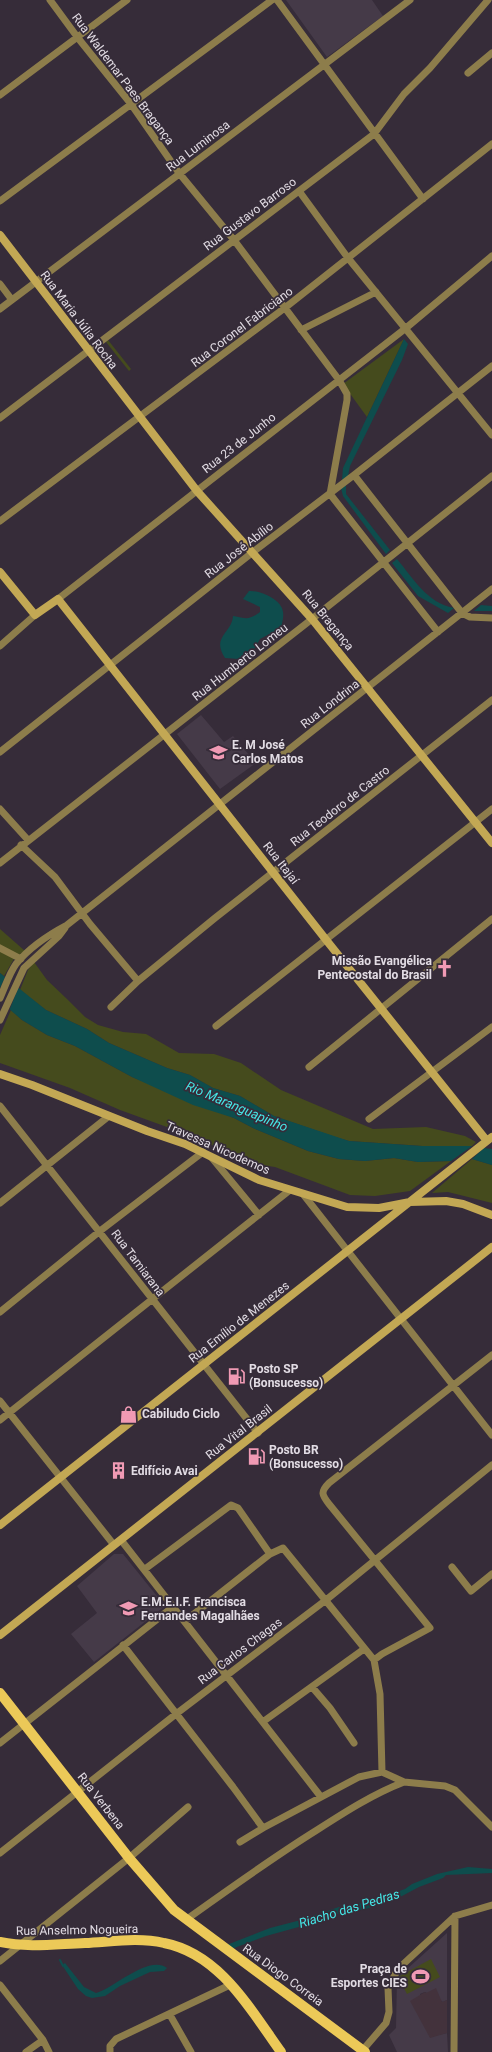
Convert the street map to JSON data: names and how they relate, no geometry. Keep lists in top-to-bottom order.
{
  "streets": {
    "main road": ["Rua Verbena", "Rua Anselmo Nogueira", "Rua Diogo Correia"],
    "street": [
      "Rua Waldemar Paes Bragança",
      "Rua Luminosa",
      "Rua Gustavo Barroso",
      "Rua Maria Júlia Rocha",
      "Rua Coronel Fabriciano",
      "Rua 23 de Junho",
      "Rua José Abílio",
      "Rua Bragança",
      "Rua Humberto Lomeu",
      "Rua Londrina",
      "Rua Teodoro de Castro",
      "Rua Itajaí",
      "Travessa Nicodemos",
      "Rua Tamiarana",
      "Rua Emílio de Menezes",
      "Rua Vital Brasil",
      "Rua Carlos Chagas"
    ]
  },
  "crossings": [
    ["Rua Waldemar Paes Bragança", "Rua Luminosa"],
    ["Rua Waldemar Paes Bragança", "Rua Gustavo Barroso"],
    ["Rua Waldemar Paes Bragança", "Rua Coronel Fabriciano"],
    ["Rua Waldemar Paes Bragança", "Rua 23 de Junho"],
    ["Rua Waldemar Paes Bragança", "Rua José Abílio"],
    ["Rua Luminosa", "Rua Maria Júlia Rocha"],
    ["Rua Gustavo Barroso", "Rua Maria Júlia Rocha"],
    ["Rua Maria Júlia Rocha", "Rua Coronel Fabriciano"],
    ["Rua Maria Júlia Rocha", "Rua Bragança"],
    ["Rua Coronel Fabriciano", "Rua Bragança"],
    ["Rua 23 de Junho", "Rua Bragança"],
    ["Rua 23 de Junho", "Rua Itajaí"],
    ["Rua José Abílio", "Rua Bragança"],
    ["Rua José Abílio", "Rua Itajaí"],
    ["Rua Bragança", "Rua Humberto Lomeu"],
    ["Rua Bragança", "Rua Londrina"],
    ["Rua Bragança", "Rua Teodoro de Castro"],
    ["Rua Humberto Lomeu", "Rua Itajaí"],
    ["Rua Londrina", "Rua Itajaí"],
    ["Rua Teodoro de Castro", "Rua Itajaí"],
    ["Rua Itajaí", "Rua Emílio de Menezes"],
    ["Travessa Nicodemos", "Rua Emílio de Menezes"],
    ["Rua Tamiarana", "Rua Emílio de Menezes"],
    ["Rua Tamiarana", "Rua Vital Brasil"],
    ["Rua Carlos Chagas", "Rua Verbena"],
    ["Rua Verbena", "Rua Diogo Correia"]
  ],
  "water": ["Rio Maranguapinho", "Riacho das Pedras"],
  "places": {
    "school or university": ["E. M José Carlos Matos", "E.M.E.I.F. Francisca Fernandes Magalhães"],
    "church": ["Missão Evangélica Pentecostal do Brasil"],
    "fuel station": ["Posto SP (Bonsucesso)", "Posto BR (Bonsucesso)"],
    "shop": ["Cabiludo Ciclo"],
    "building": ["Edifício Avai"],
    "sports": ["Praça de Esportes CIES"]
  }
}
